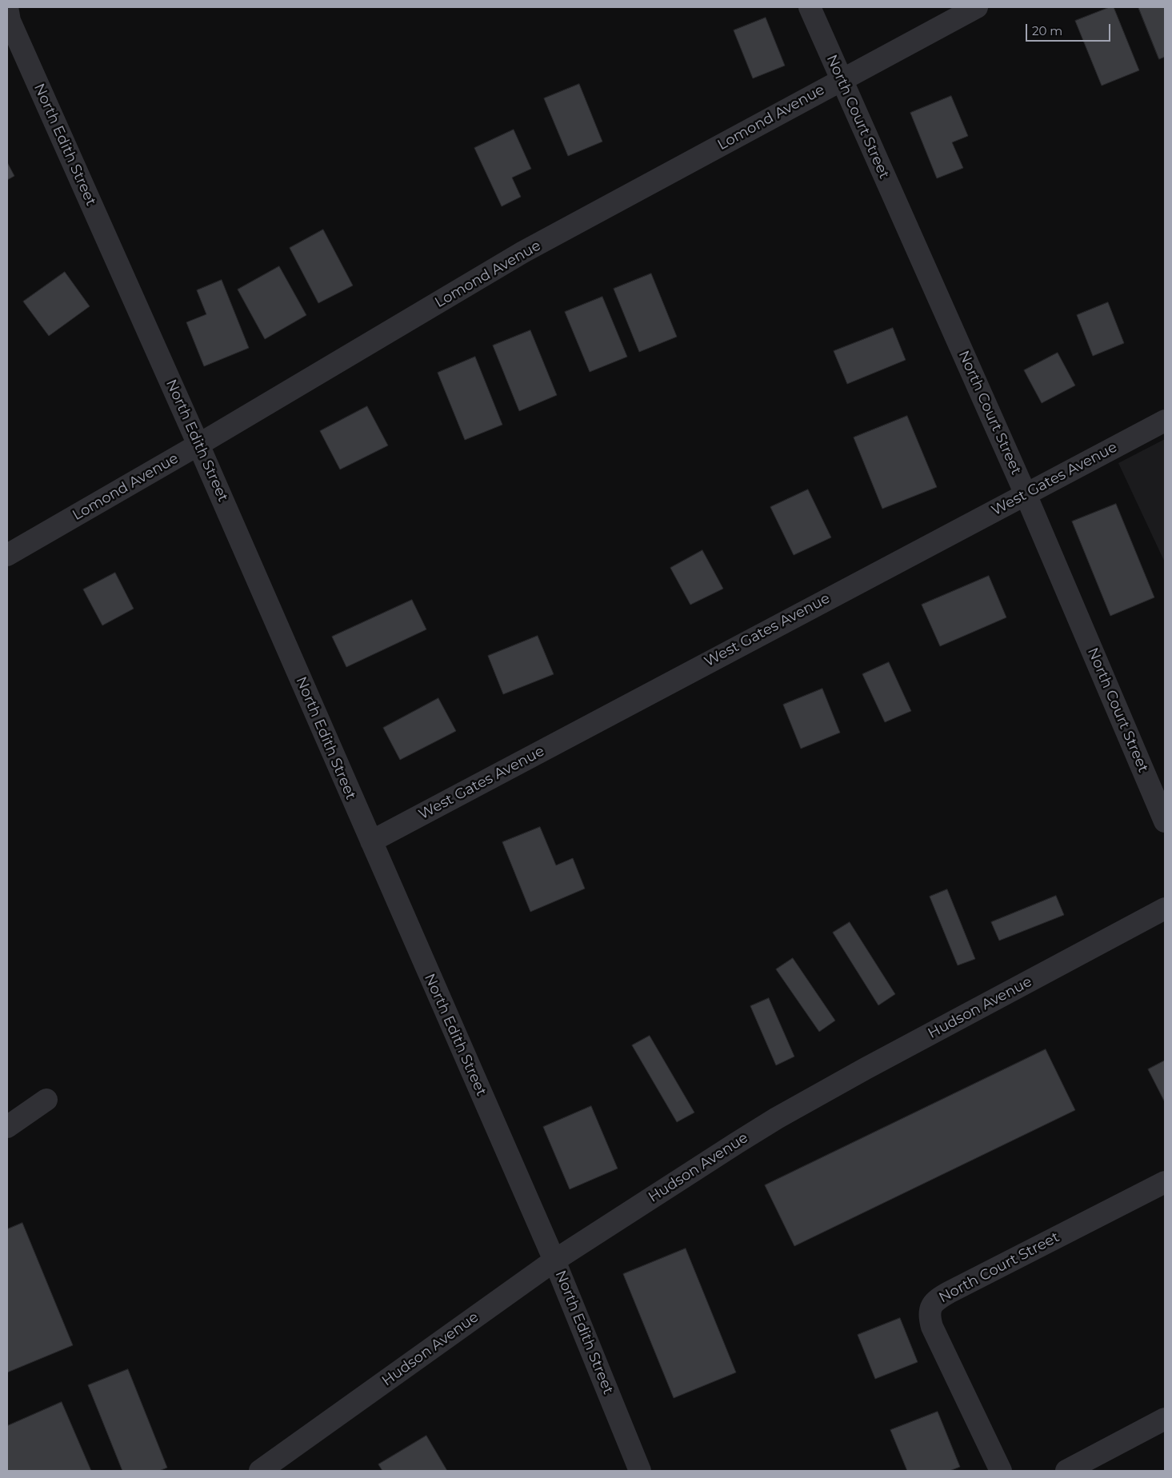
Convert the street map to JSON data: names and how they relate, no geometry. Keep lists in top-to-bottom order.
{
  "streets": {
    "street": [
      "North Court Street",
      "Lomond Avenue",
      "North Edith Street",
      "West Gates Avenue",
      "Hudson Avenue"
    ]
  },
  "crossings": [
    ["North Court Street", "Lomond Avenue"],
    ["North Court Street", "West Gates Avenue"],
    ["Lomond Avenue", "North Edith Street"],
    ["North Edith Street", "West Gates Avenue"],
    ["North Edith Street", "Hudson Avenue"]
  ],
  "scale_bar": "20 m"
}
